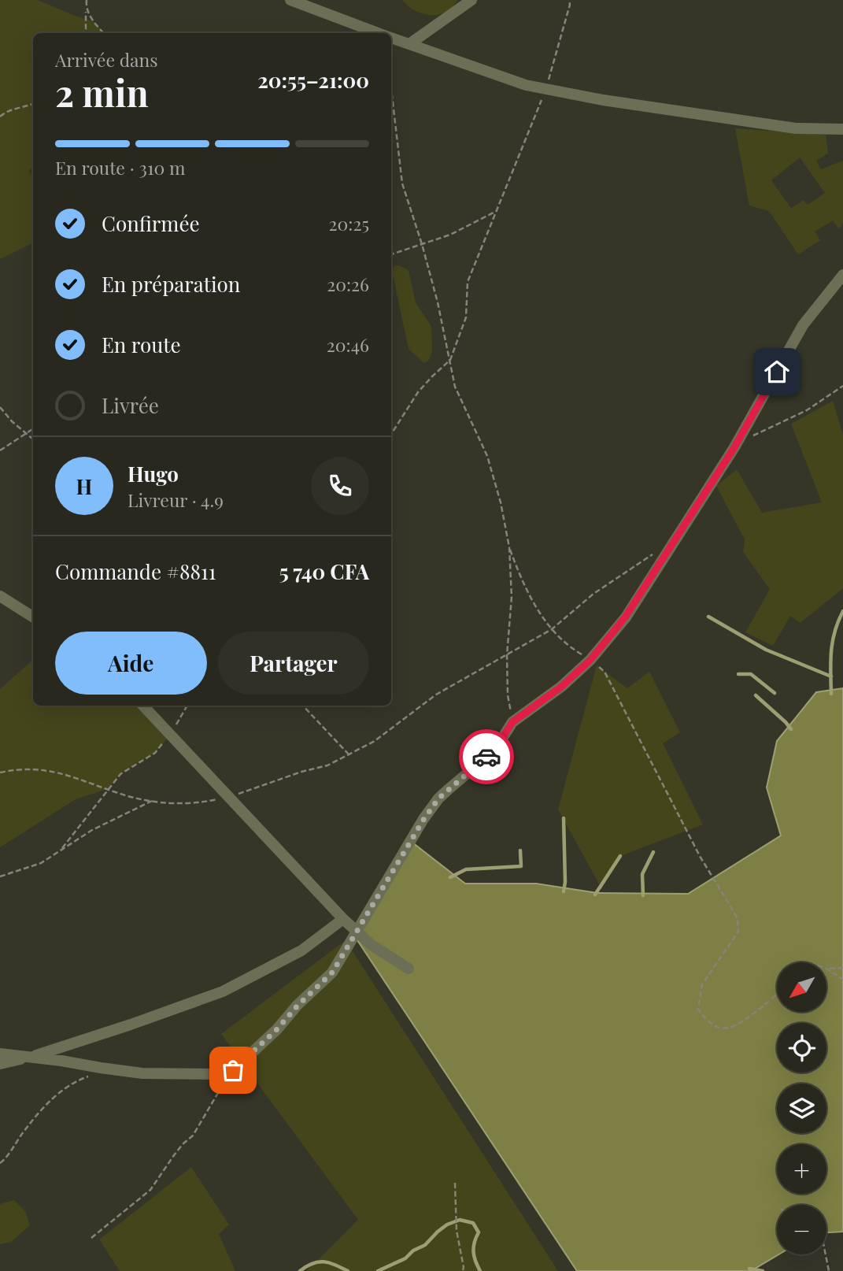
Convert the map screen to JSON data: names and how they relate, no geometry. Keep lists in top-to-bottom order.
{
  "north": "bottom left",
  "page": {
    "heading": ["2 min", "Arrivée dans", "20:55–21:00"],
    "panel": [
      "Hugo",
      "Livreur · 4.9",
      "Commande #8811",
      "5 740 CFA"
    ],
    "bar": "En route · 310 m",
    "list": [
      ["Confirmée", "20:25"],
      ["En préparation", "20:26"],
      ["En route", "20:46"],
      "Livrée"
    ],
    "round": "H",
    "buttons": ["Aide", "Partager"],
    "map_buttons": ["+", "−"]
  }
}
